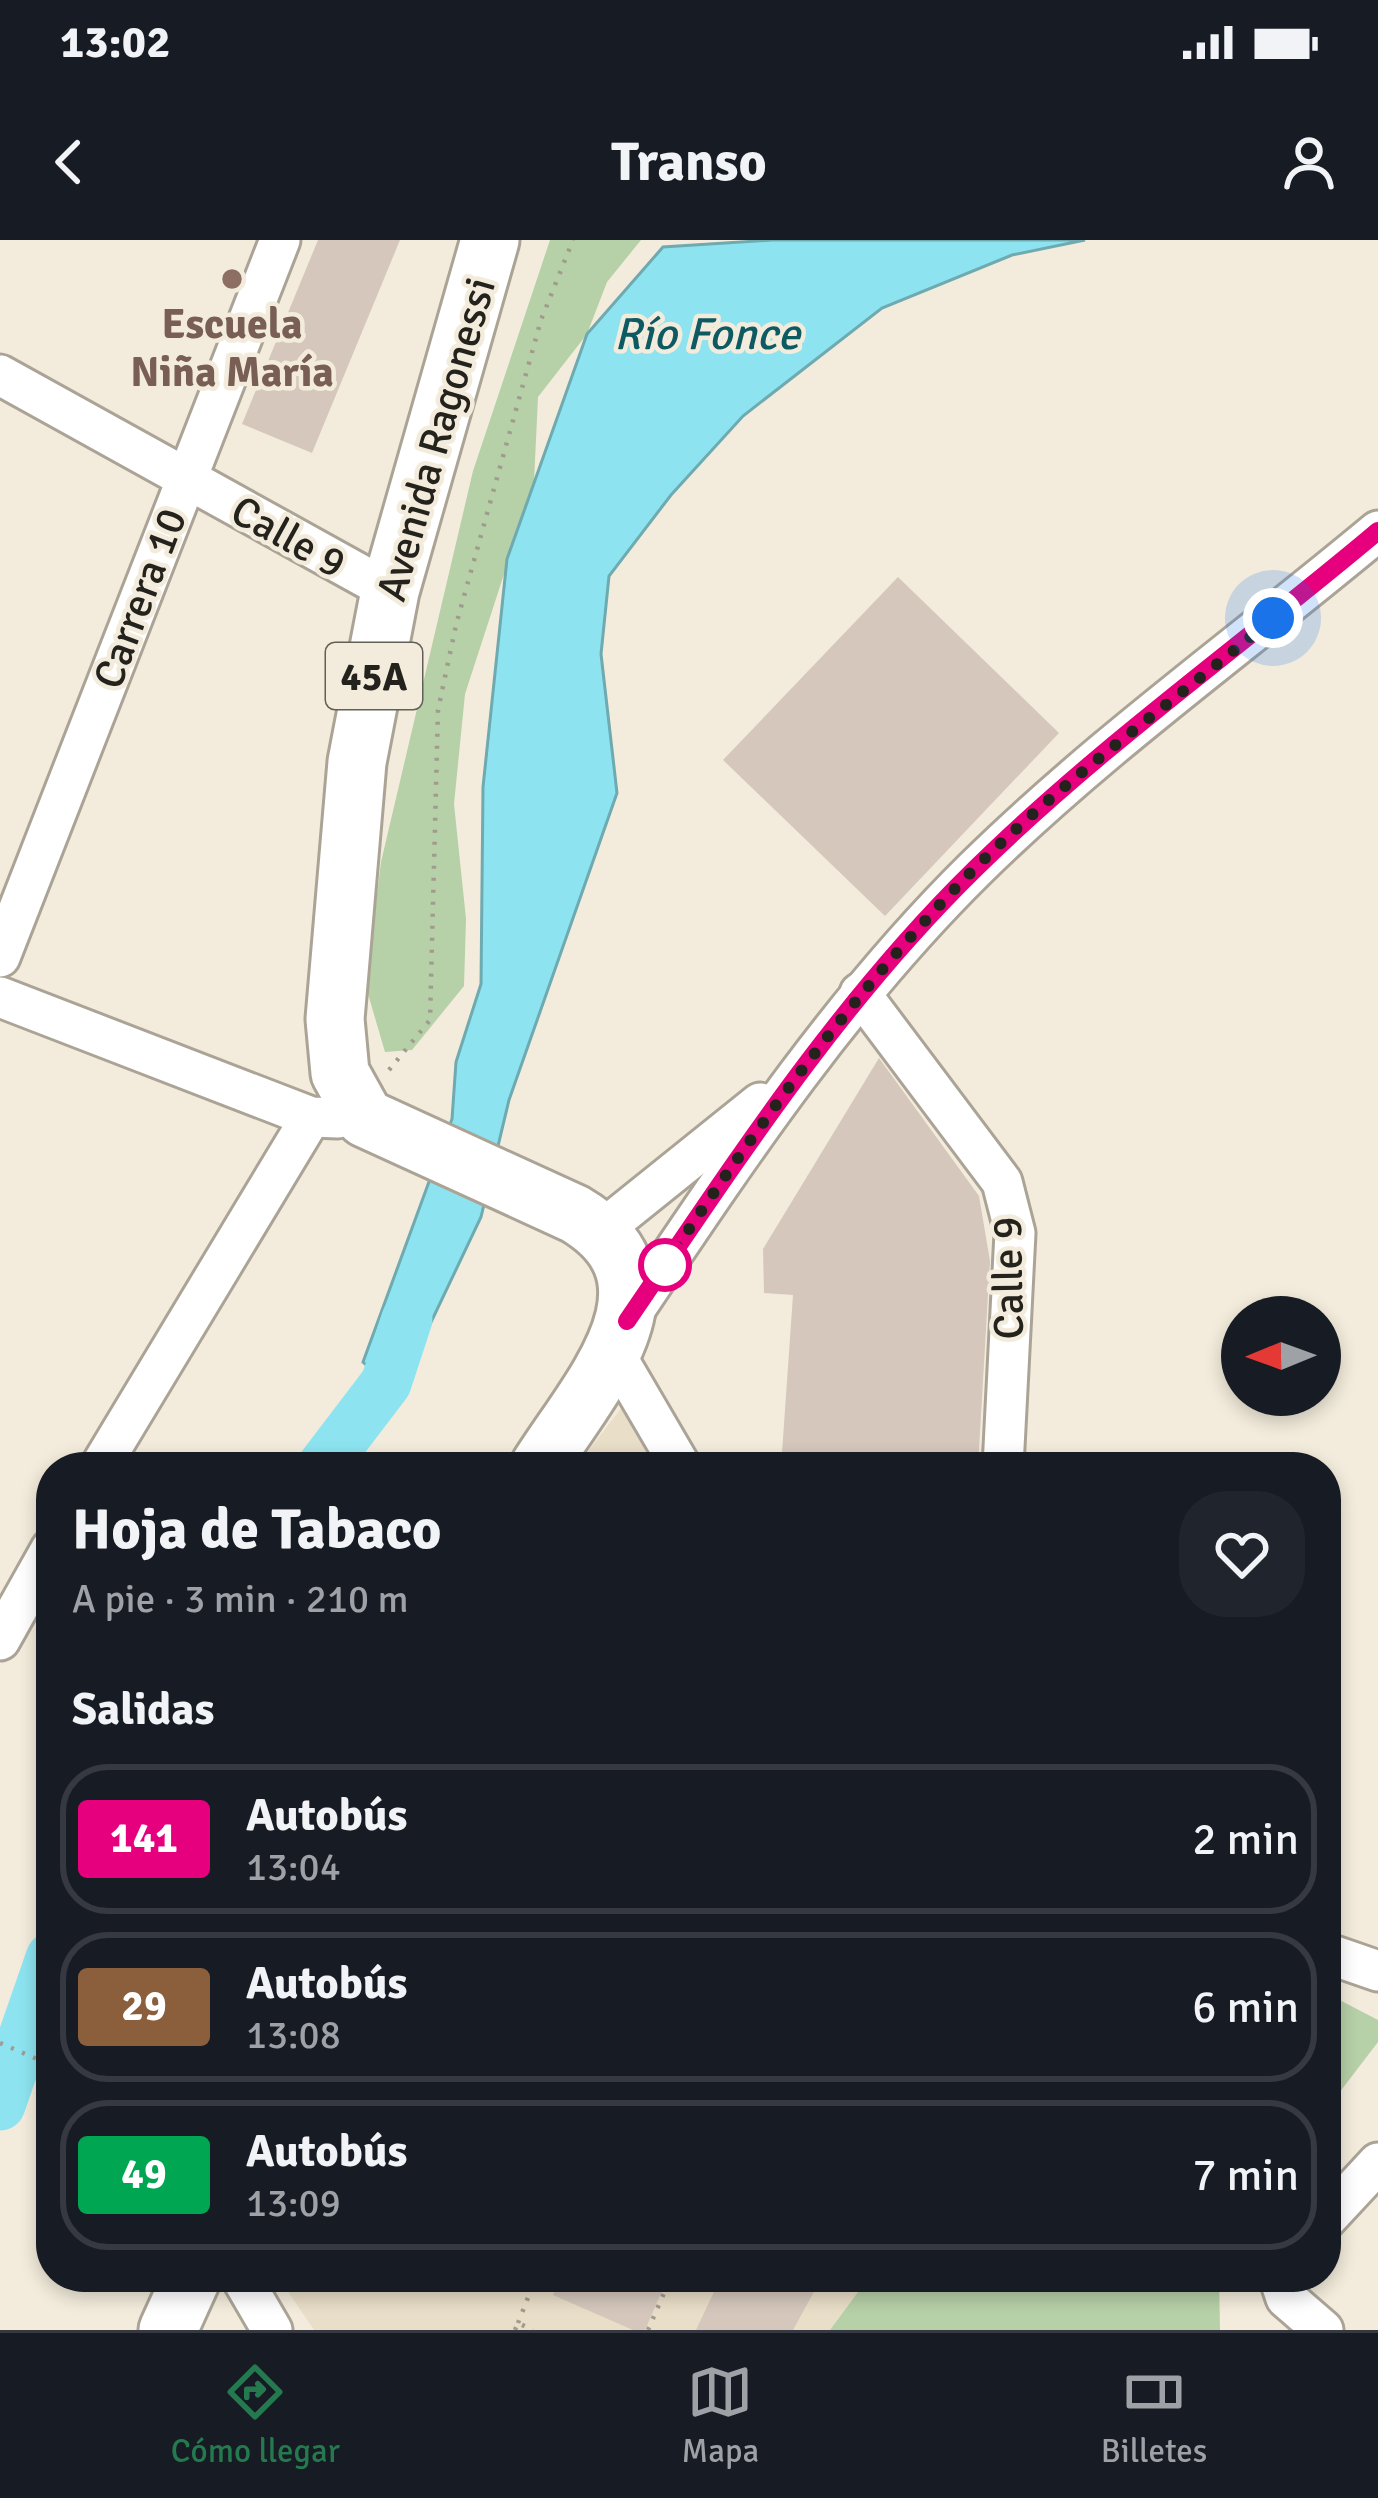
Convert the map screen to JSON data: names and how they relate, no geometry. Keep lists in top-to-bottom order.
{
  "streets": {
    "highway": ["Avenida Ragonessi", "45A"],
    "street": ["Calle 9", "Carrera 10"]
  },
  "crossings": [
    ["Avenida Ragonessi", "Calle 9"],
    ["Calle 9", "Carrera 10"]
  ],
  "water": ["Río Fonce"],
  "places": ["Escuela Niña María"],
  "lines": ["bus line 141"],
  "north": "left",
  "page": {
    "status": "13:02",
    "header": "Transo",
    "heading": [
      ["Hoja de Tabaco", "A pie · 3 min · 210 m"],
      "Salidas"
    ],
    "list": [
      {
        "mark": "141",
        "name": "Autobús",
        "note": "13:04",
        "value": "2 min"
      },
      {
        "mark": "29",
        "name": "Autobús",
        "note": "13:08",
        "value": "6 min"
      },
      {
        "mark": "49",
        "name": "Autobús",
        "note": "13:09",
        "value": "7 min"
      }
    ],
    "tabs": ["Cómo llegar", "Mapa", "Billetes"]
  }
}
